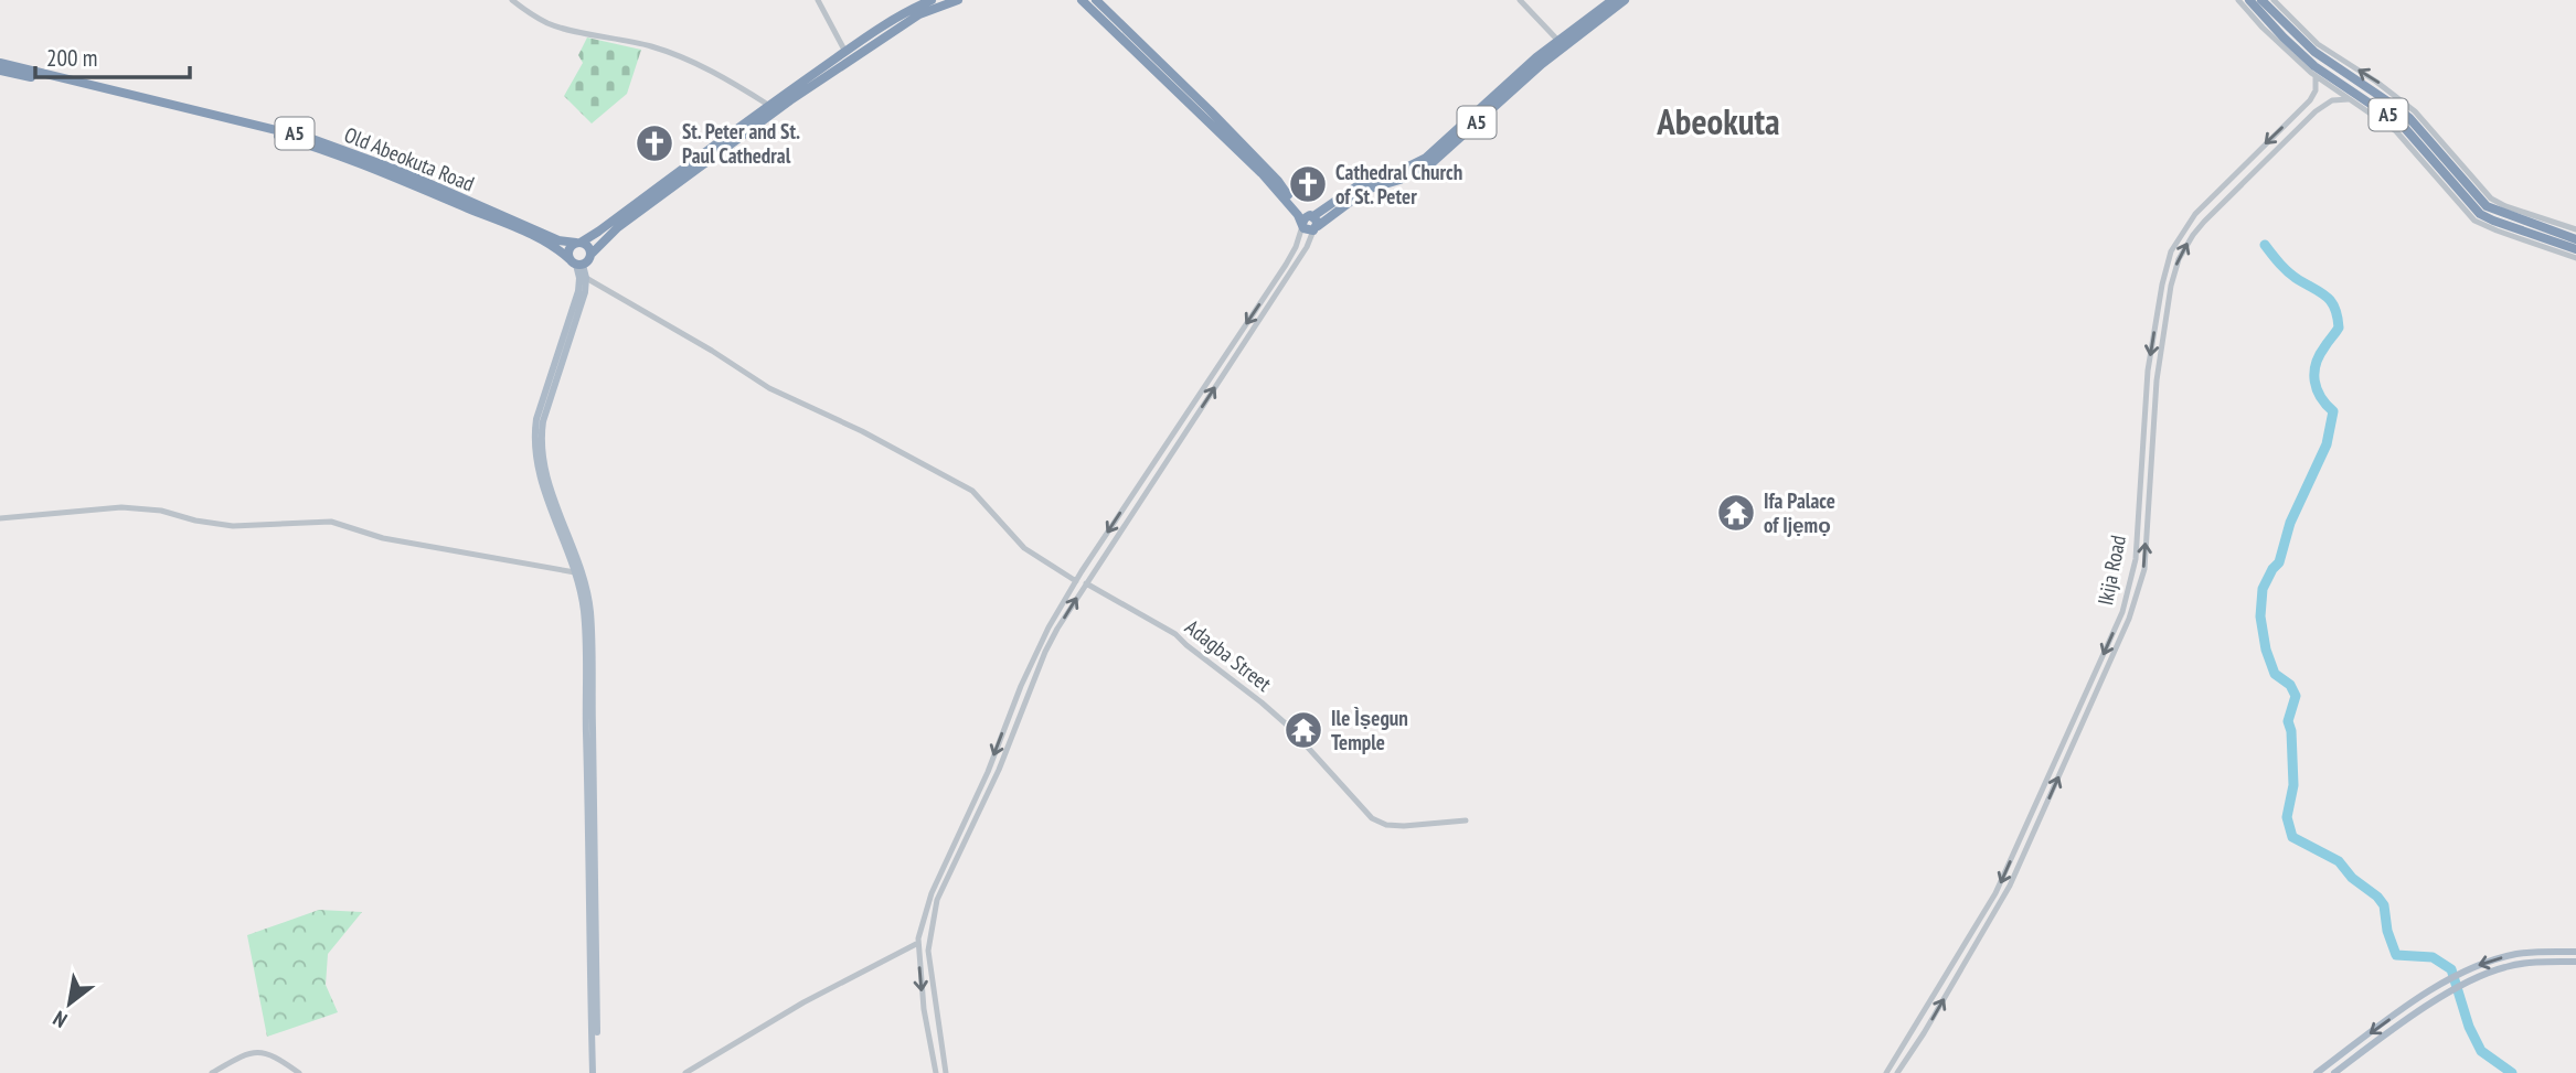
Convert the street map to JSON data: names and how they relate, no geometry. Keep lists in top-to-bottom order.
{
  "streets": {
    "highway": ["A5", "Old Abeokuta Road"],
    "street": ["Ikija Road", "Adagba Street"]
  },
  "districts": ["Abeokuta"],
  "places": {
    "church": ["St. Peter and St. Paul Cathedral", "Cathedral Church of St. Peter"],
    "temple": ["Ifa Palace of Ijẹmọ", "Ile Ìṣegun Temple"]
  },
  "scale_bar": "200 m",
  "north": "bottom left"
}
